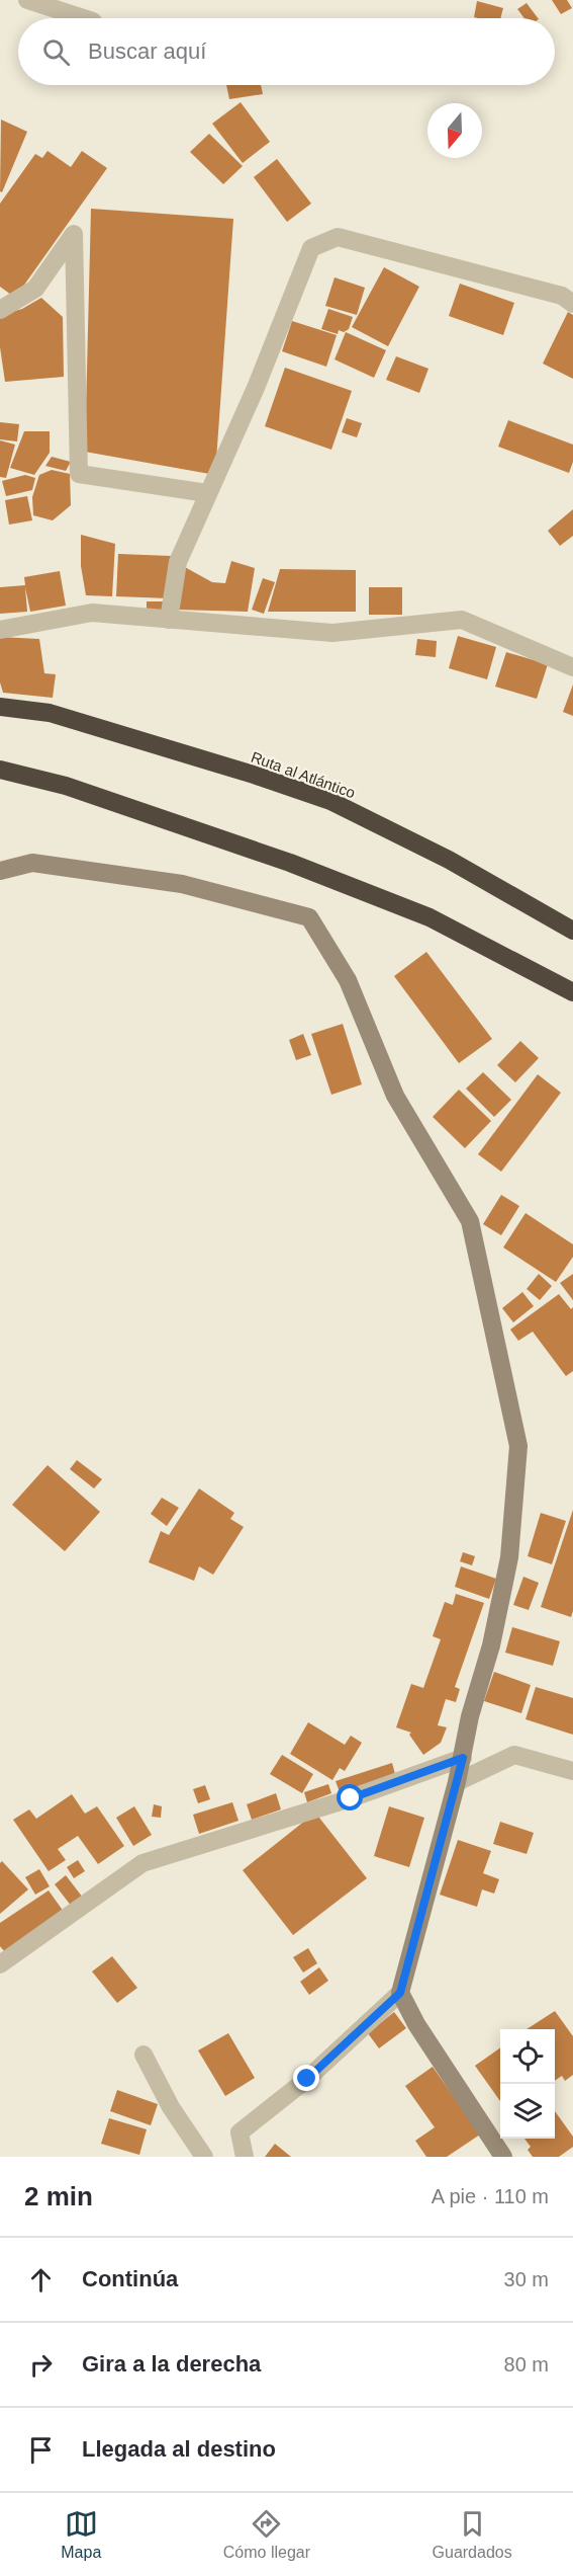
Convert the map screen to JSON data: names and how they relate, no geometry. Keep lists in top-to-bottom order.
{
  "streets": {
    "highway": ["Ruta al Atlántico"]
  },
  "north": "bottom",
  "page": {
    "search": "Buscar aquí",
    "heading": ["2 min", "A pie · 110 m"],
    "list": [
      ["Continúa", "30 m"],
      ["Gira a la derecha", "80 m"],
      "Llegada al destino"
    ],
    "nav": ["Mapa", "Cómo llegar", "Guardados"]
  }
}
